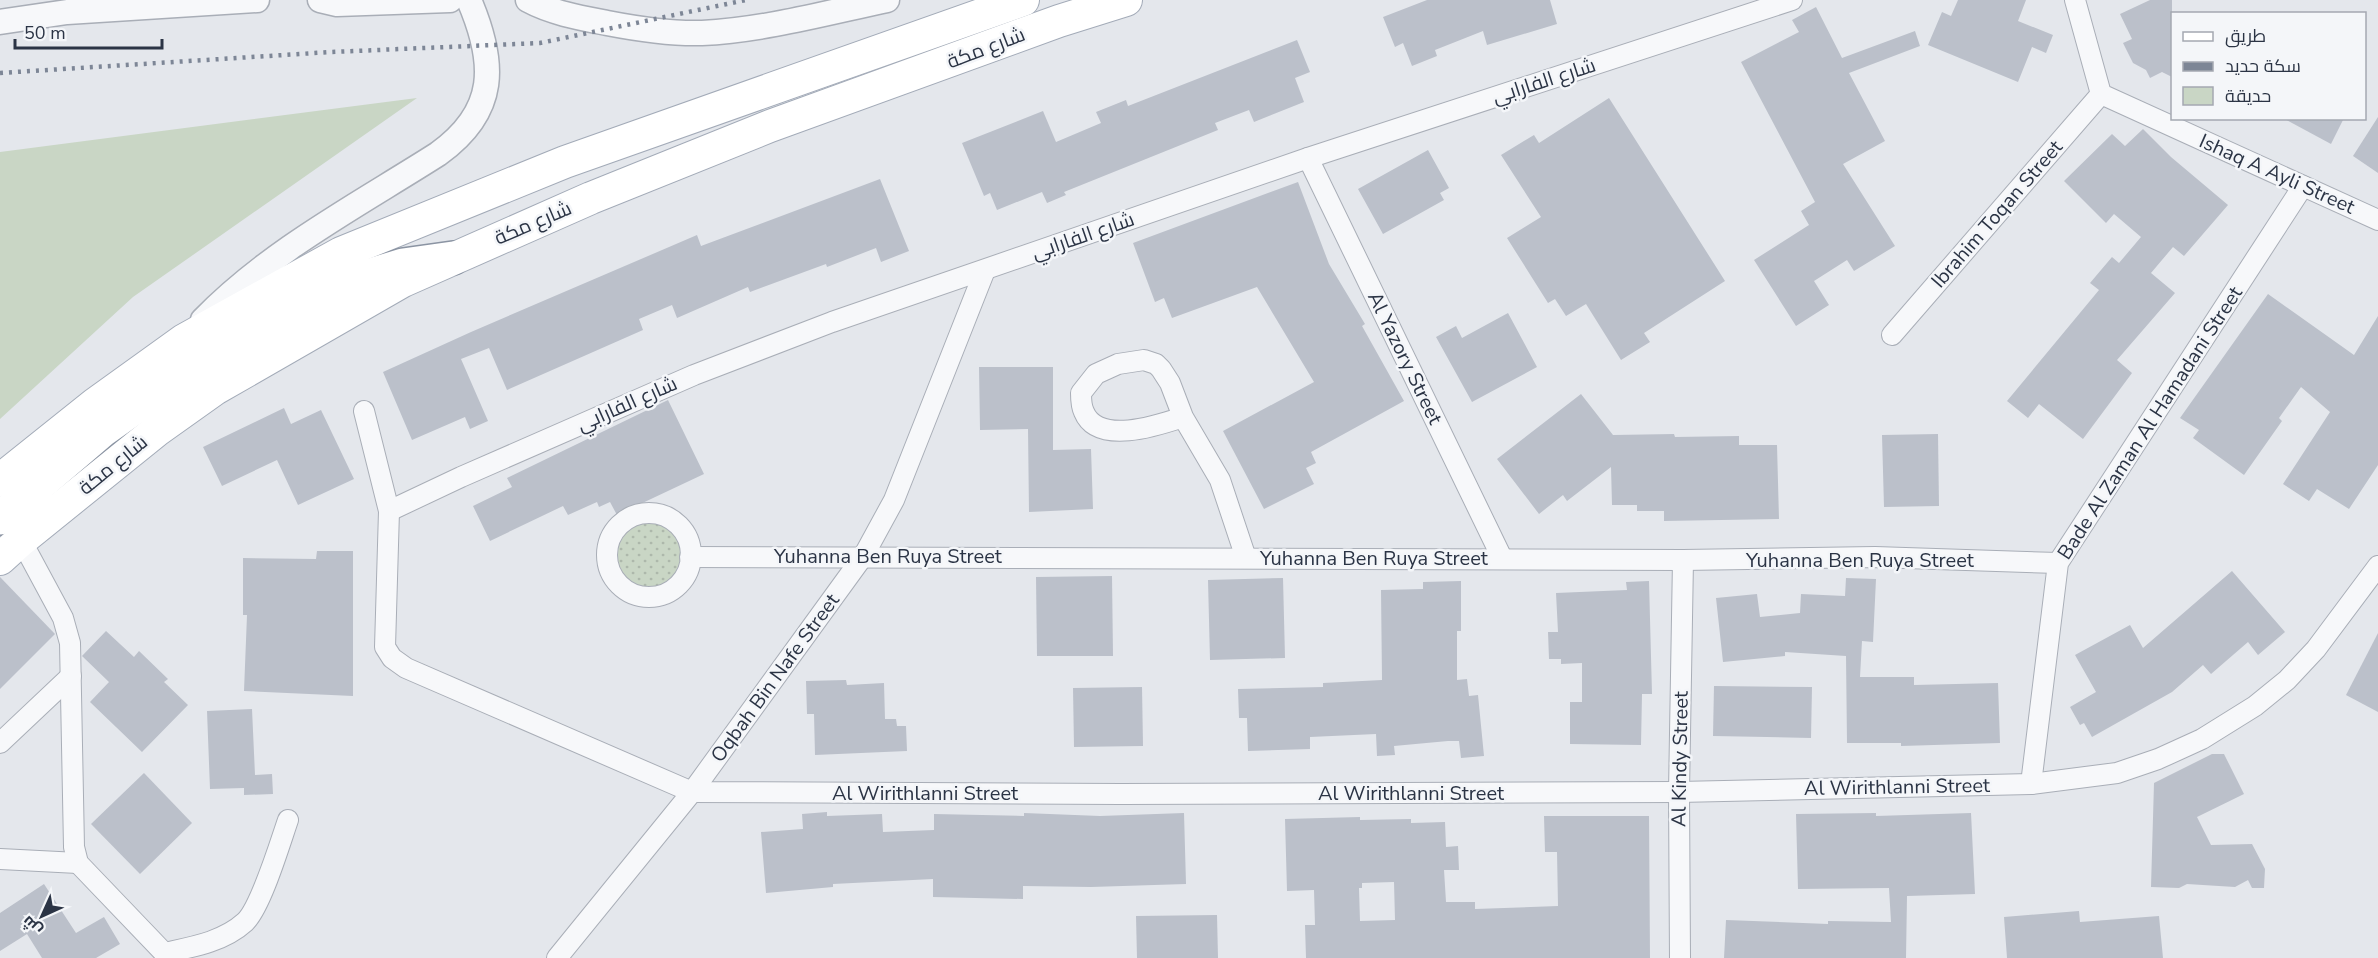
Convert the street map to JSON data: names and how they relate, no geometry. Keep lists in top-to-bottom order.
{
  "streets": {
    "main road": ["شارع مكة"],
    "street": [
      "شارع الفارابي",
      "Ishaq A Ayli Street",
      "Ibrahim Toqan Street",
      "Al Yazory Street",
      "Bade Al Zaman Al Hamadani Street",
      "Yuhanna Ben Ruya Street",
      "Oqbah Bin Nafe Street",
      "Al Kindy Street",
      "Al Wirithlanni Street"
    ]
  },
  "crossings": [
    ["شارع الفارابي", "Al Yazory Street"],
    ["شارع الفارابي", "Oqbah Bin Nafe Street"],
    ["شارع الفارابي", "Al Wirithlanni Street"],
    ["Ishaq A Ayli Street", "Ibrahim Toqan Street"],
    ["Ishaq A Ayli Street", "Bade Al Zaman Al Hamadani Street"],
    ["Al Yazory Street", "Yuhanna Ben Ruya Street"],
    ["Bade Al Zaman Al Hamadani Street", "Yuhanna Ben Ruya Street"],
    ["Bade Al Zaman Al Hamadani Street", "Al Wirithlanni Street"],
    ["Yuhanna Ben Ruya Street", "Oqbah Bin Nafe Street"],
    ["Yuhanna Ben Ruya Street", "Al Kindy Street"],
    ["Oqbah Bin Nafe Street", "Al Wirithlanni Street"],
    ["Al Kindy Street", "Al Wirithlanni Street"]
  ],
  "legend": ["طريق", "سكة حديد", "حديقة"],
  "scale_bar": "50 m",
  "north": "bottom left"
}
